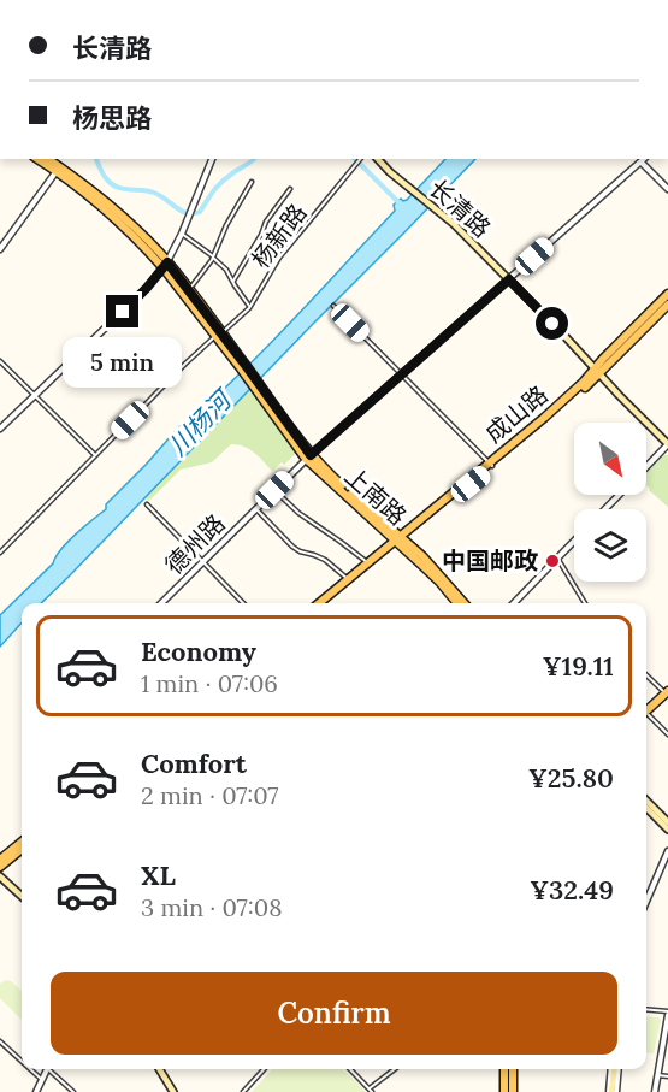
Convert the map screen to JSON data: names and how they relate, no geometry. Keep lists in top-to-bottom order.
{
  "streets": {
    "main road": ["长清路", "成山路", "上南路"],
    "street": ["杨新路", "德州路"]
  },
  "crossings": [
    ["长清路", "成山路"],
    ["长清路", "德州路"],
    ["杨新路", "上南路"],
    ["成山路", "上南路"],
    ["上南路", "德州路"]
  ],
  "water": ["川杨河"],
  "places": ["中国邮政"],
  "north": "bottom right",
  "page": {
    "banner": ["长清路", "杨思路"],
    "bubble": "5 min",
    "list": [
      {
        "name": "Economy",
        "note": "1 min · 07:06",
        "value": "¥19.11"
      },
      {
        "name": "Comfort",
        "note": "2 min · 07:07",
        "value": "¥25.80"
      },
      {
        "name": "XL",
        "note": "3 min · 07:08",
        "value": "¥32.49"
      }
    ],
    "buttons": "Confirm"
  }
}
